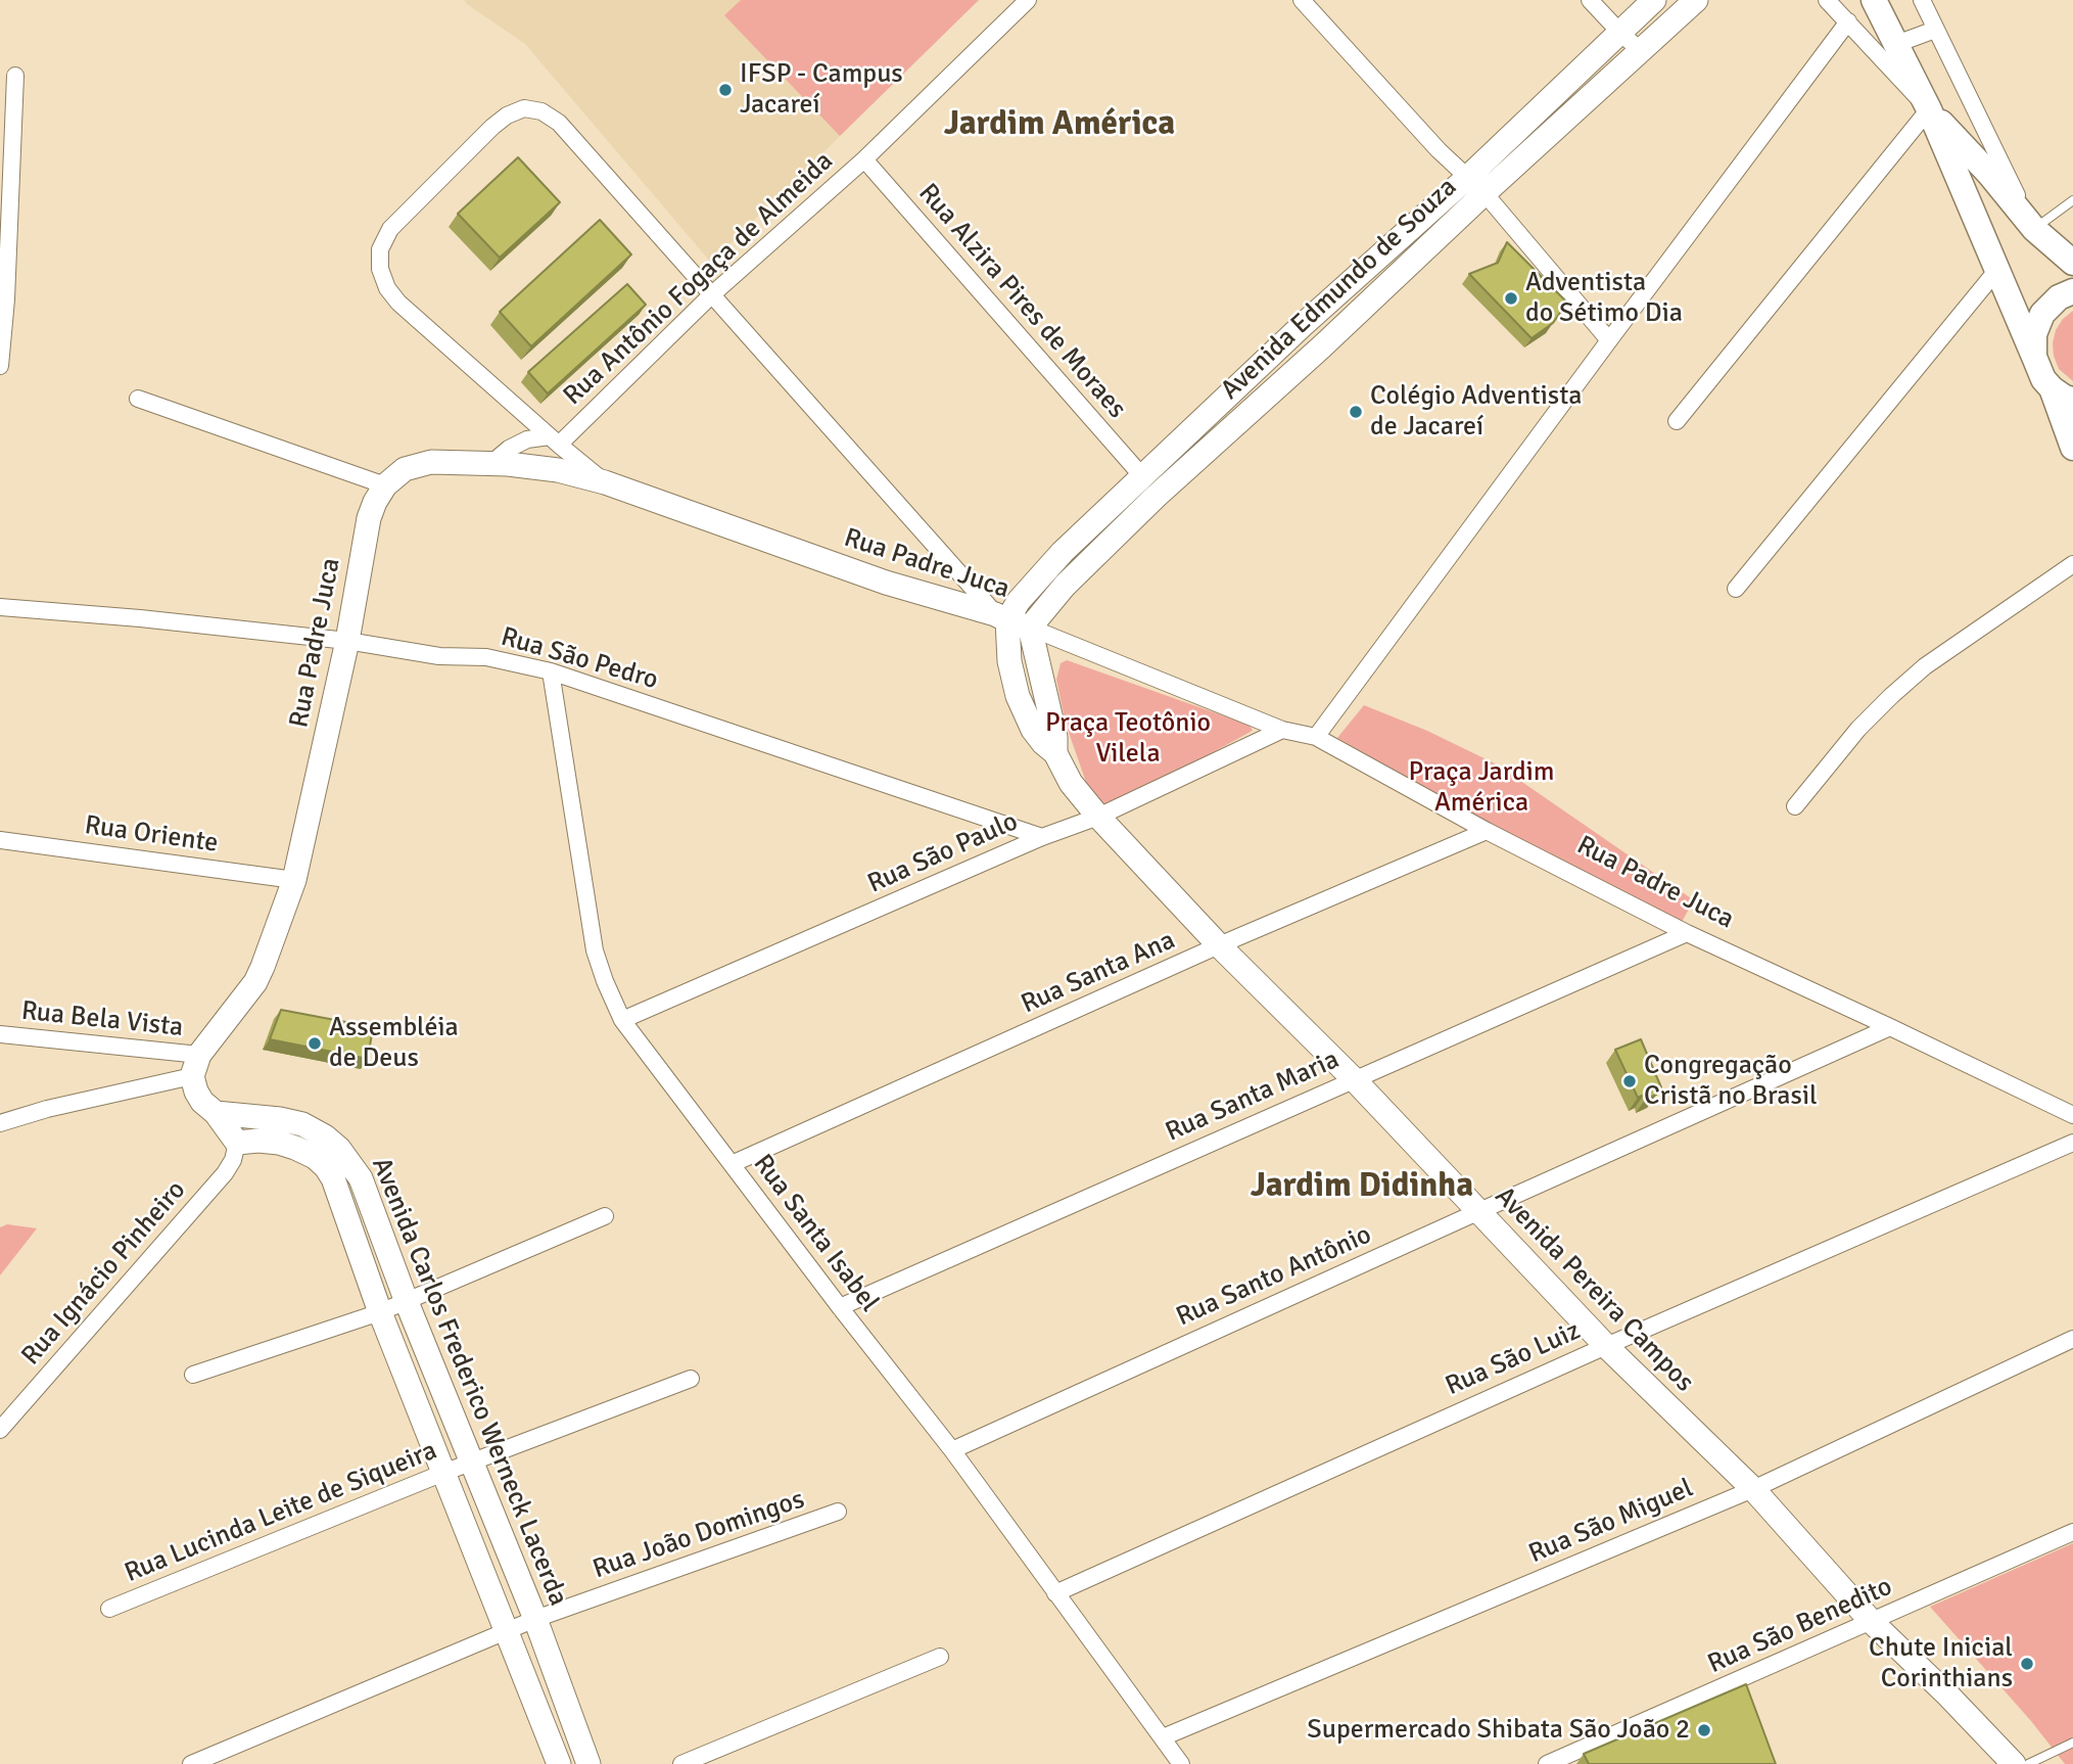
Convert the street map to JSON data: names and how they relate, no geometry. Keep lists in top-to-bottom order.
{
  "streets": {
    "main road": [
      "Avenida Edmundo de Souza",
      "Rua Padre Juca",
      "Avenida Pereira Campos",
      "Avenida Carlos Frederico Werneck Lacerda"
    ],
    "street": [
      "Rua Antônio Fogaça de Almeida",
      "Rua Alzira Pires de Moraes",
      "Rua São Pedro",
      "Rua Oriente",
      "Rua São Paulo",
      "Rua Santa Ana",
      "Rua Bela Vista",
      "Rua Santa Maria",
      "Rua Santa Isabel",
      "Rua Ignácio Pinheiro",
      "Rua Santo Antônio",
      "Rua São Luiz",
      "Rua Lucinda Leite de Siqueira",
      "Rua São Miguel",
      "Rua João Domingos",
      "Rua São Benedito"
    ]
  },
  "crossings": [
    ["Rua Antônio Fogaça de Almeida", "Rua Alzira Pires de Moraes"],
    ["Avenida Edmundo de Souza", "Rua Alzira Pires de Moraes"],
    ["Avenida Edmundo de Souza", "Rua Padre Juca"],
    ["Avenida Edmundo de Souza", "Avenida Pereira Campos"],
    ["Rua Padre Juca", "Rua São Pedro"],
    ["Rua Padre Juca", "Rua Oriente"],
    ["Rua Padre Juca", "Rua São Paulo"],
    ["Rua Padre Juca", "Rua Santa Ana"],
    ["Rua Padre Juca", "Rua Bela Vista"],
    ["Rua Padre Juca", "Rua Santa Maria"],
    ["Rua Padre Juca", "Rua Santo Antônio"],
    ["Rua Padre Juca", "Avenida Pereira Campos"],
    ["Rua São Pedro", "Rua São Paulo"],
    ["Rua São Pedro", "Rua Santa Isabel"],
    ["Rua São Paulo", "Rua Santa Isabel"],
    ["Rua São Paulo", "Avenida Pereira Campos"],
    ["Rua Santa Ana", "Rua Santa Isabel"],
    ["Rua Santa Ana", "Avenida Pereira Campos"],
    ["Rua Santa Maria", "Rua Santa Isabel"],
    ["Rua Santa Maria", "Avenida Pereira Campos"],
    ["Rua Santa Isabel", "Rua Santo Antônio"],
    ["Rua Santa Isabel", "Rua São Luiz"],
    ["Rua Santa Isabel", "Rua São Miguel"],
    ["Rua Ignácio Pinheiro", "Avenida Carlos Frederico Werneck Lacerda"],
    ["Rua Santo Antônio", "Avenida Pereira Campos"],
    ["Avenida Pereira Campos", "Rua São Luiz"],
    ["Avenida Pereira Campos", "Rua São Miguel"],
    ["Avenida Pereira Campos", "Rua São Benedito"],
    ["Avenida Carlos Frederico Werneck Lacerda", "Rua Lucinda Leite de Siqueira"],
    ["Avenida Carlos Frederico Werneck Lacerda", "Rua João Domingos"]
  ],
  "districts": ["Jardim América", "Jardim Didinha"],
  "parks": ["Praça Teotônio Vilela", "Praça Jardim América"],
  "places": [
    "IFSP - Campus Jacareí",
    "Adventista do Sétimo Dia",
    "Colégio Adventista de Jacareí",
    "Assembléia de Deus",
    "Congregação Cristã no Brasil",
    "Chute Inicial Corinthians",
    "Supermercado Shibata São João 2"
  ]
}
